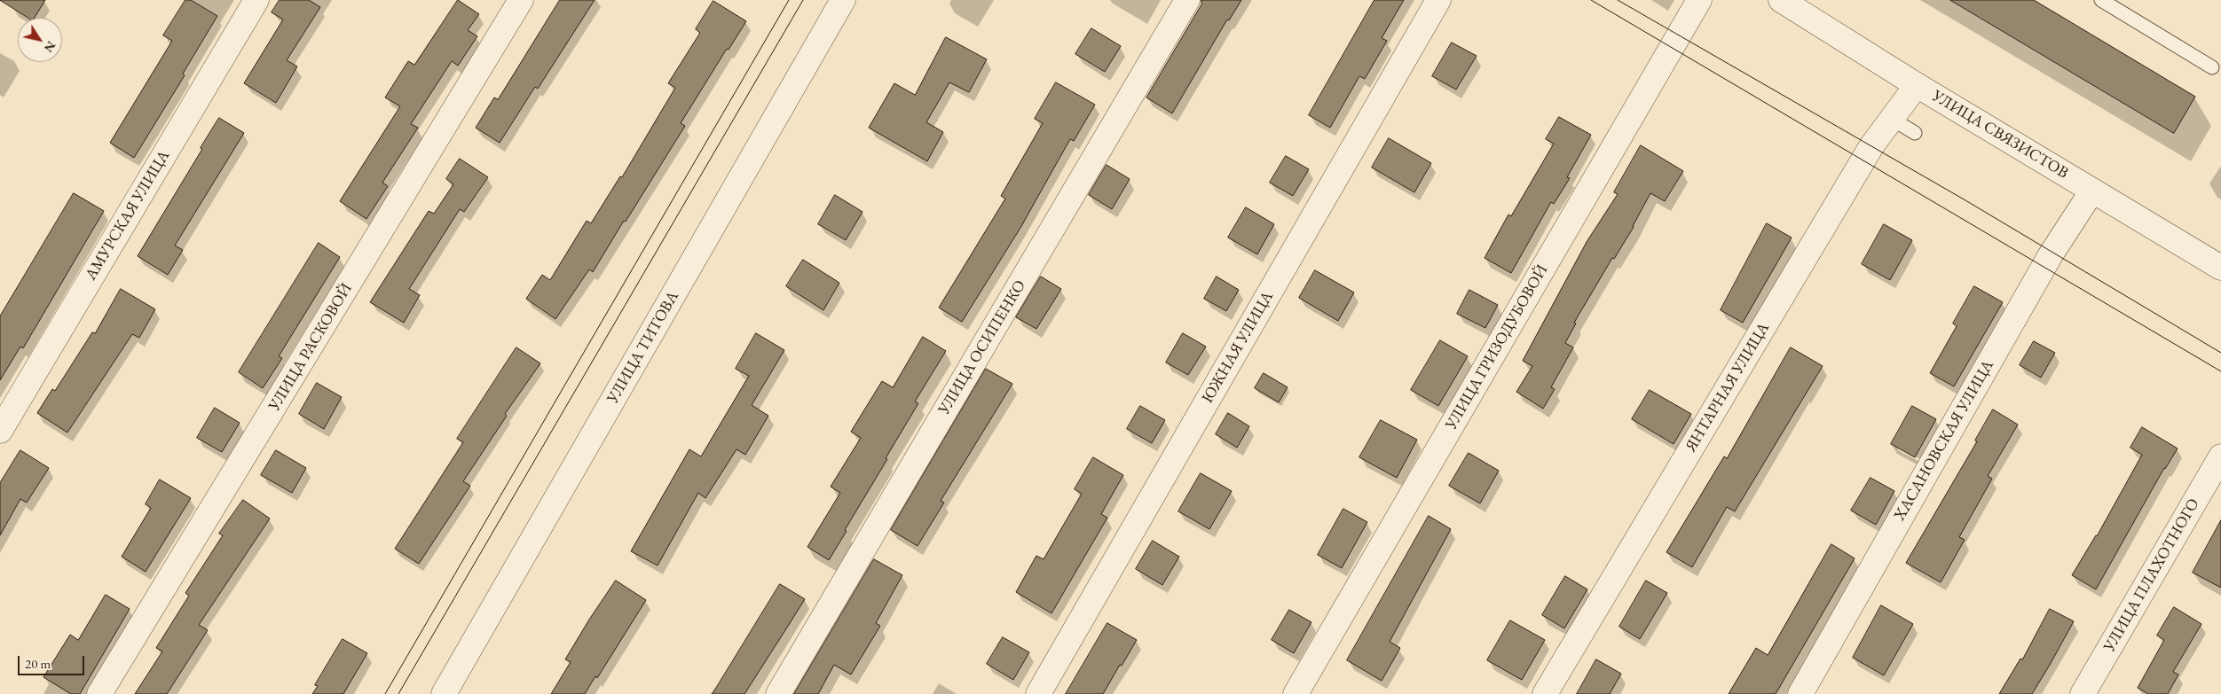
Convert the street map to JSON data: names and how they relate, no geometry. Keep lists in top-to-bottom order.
{
  "streets": {
    "street": [
      "УЛИЦА СВЯЗИСТОВ",
      "АМУРСКАЯ УЛИЦА",
      "УЛИЦА РАСКОВОЙ",
      "УЛИЦА ТИТОВА",
      "УЛИЦА ОСИПЕНКО",
      "ЮЖНАЯ УЛИЦА",
      "УЛИЦА ГРИЗОДУБОВОЙ",
      "ЯНТАРНАЯ УЛИЦА",
      "ХАСАНОВСКАЯ УЛИЦА",
      "УЛИЦА ПЛАХОТНОГО"
    ]
  },
  "crossings": [
    ["УЛИЦА СВЯЗИСТОВ", "ЯНТАРНАЯ УЛИЦА"],
    ["УЛИЦА СВЯЗИСТОВ", "ХАСАНОВСКАЯ УЛИЦА"]
  ],
  "scale_bar": "20 m",
  "north": "bottom right"
}
